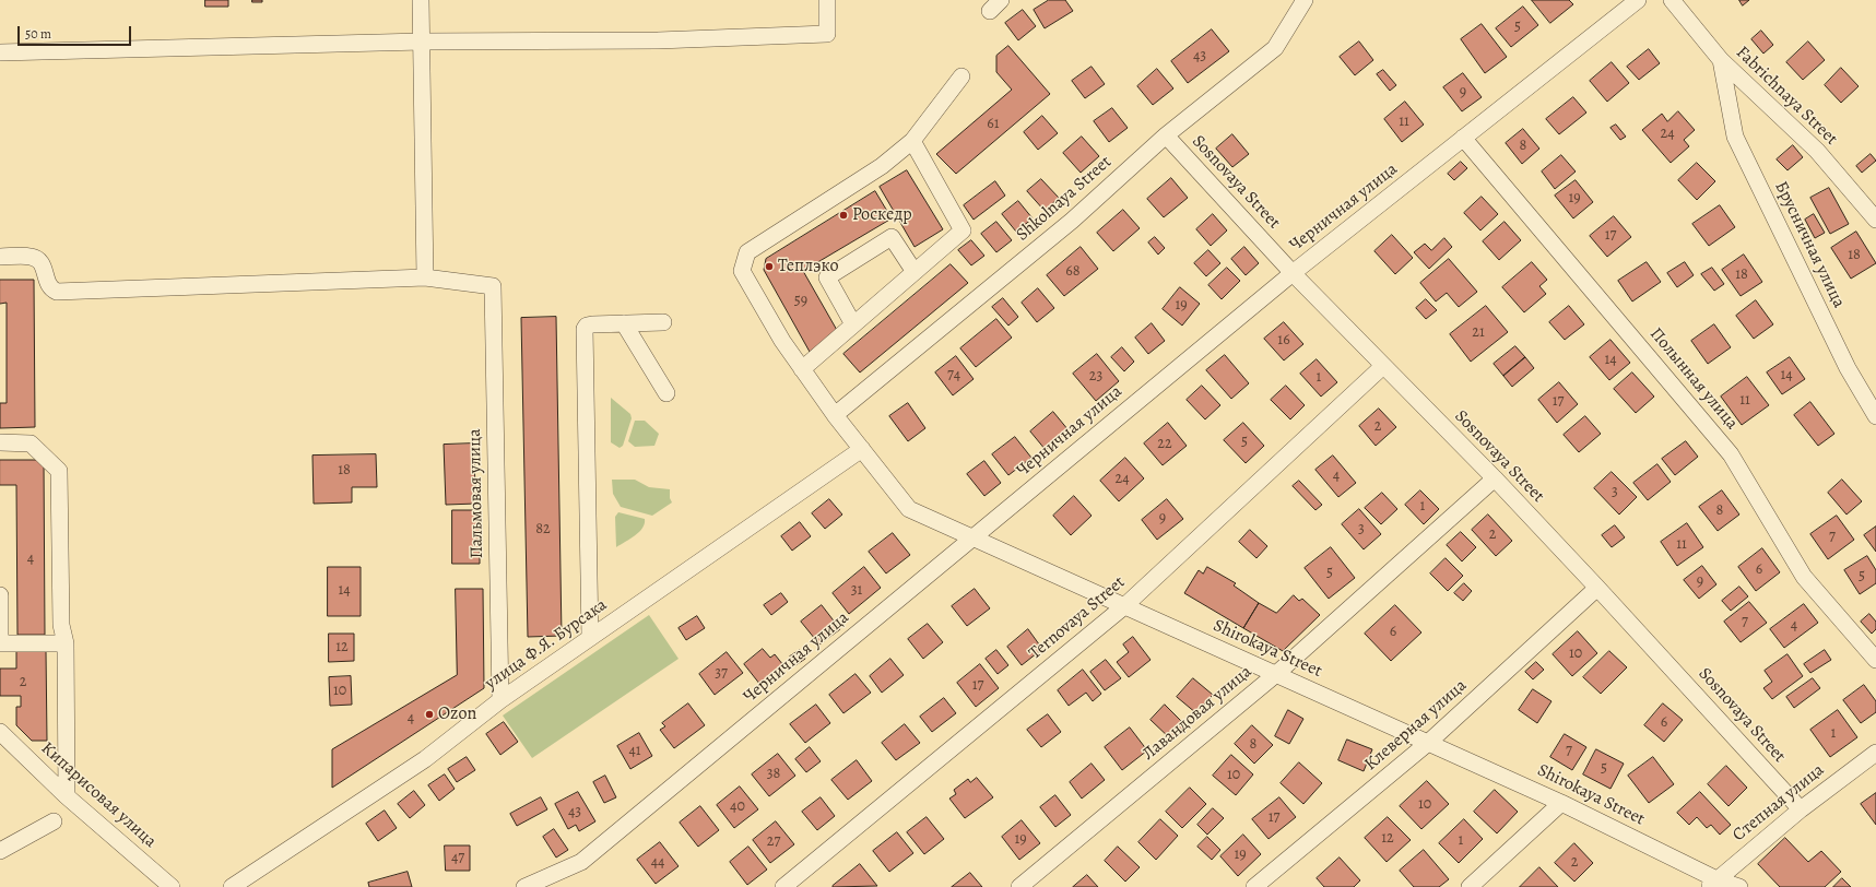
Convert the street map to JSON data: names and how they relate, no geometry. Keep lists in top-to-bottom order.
{
  "streets": {
    "street": [
      "Fabrichnaya Street",
      "Sosnovaya Street",
      "Shkolnaya Street",
      "Черничная улица",
      "Брусничная улица",
      "Полынная улица",
      "Пальмовая улица",
      "Ternovaya Street",
      "улица Ф.Я. Бурсака",
      "Shirokaya Street",
      "Лавандовая улица",
      "Клеверная улица",
      "Кипарисовая улица",
      "Степная улица"
    ]
  },
  "crossings": [
    ["Fabrichnaya Street", "Брусничная улица"],
    ["Sosnovaya Street", "Shkolnaya Street"],
    ["Sosnovaya Street", "Черничная улица"],
    ["Sosnovaya Street", "Ternovaya Street"],
    ["Sosnovaya Street", "Лавандовая улица"],
    ["Sosnovaya Street", "Клеверная улица"],
    ["Sosnovaya Street", "Степная улица"],
    ["Shkolnaya Street", "Shirokaya Street"],
    ["Черничная улица", "Полынная улица"],
    ["Черничная улица", "Shirokaya Street"],
    ["Пальмовая улица", "улица Ф.Я. Бурсака"],
    ["Ternovaya Street", "Shirokaya Street"],
    ["улица Ф.Я. Бурсака", "Shirokaya Street"],
    ["Shirokaya Street", "Лавандовая улица"],
    ["Shirokaya Street", "Клеверная улица"],
    ["Shirokaya Street", "Степная улица"]
  ],
  "places": ["Роскедр", "Теплэко", "Ozon"],
  "house_numbers": [
    "5",
    "43",
    "9",
    "11",
    "61",
    "24",
    "8",
    "19",
    "17",
    "18",
    "68",
    "18",
    "59",
    "19",
    "21",
    "16",
    "14",
    "74",
    "14",
    "23",
    "1",
    "11",
    "17",
    "2",
    "5",
    "22",
    "18",
    "4",
    "24",
    "3",
    "1",
    "8",
    "9",
    "82",
    "3",
    "2",
    "7",
    "11",
    "4",
    "6",
    "5",
    "5",
    "9",
    "14",
    "31",
    "7",
    "4",
    "6",
    "12",
    "10",
    "37",
    "2",
    "17",
    "10",
    "4",
    "6",
    "1",
    "8",
    "41",
    "7",
    "5",
    "38",
    "10",
    "10",
    "40",
    "43",
    "17",
    "12",
    "19",
    "1",
    "27",
    "19",
    "47",
    "44",
    "2"
  ],
  "scale_bar": "50 m"
}
